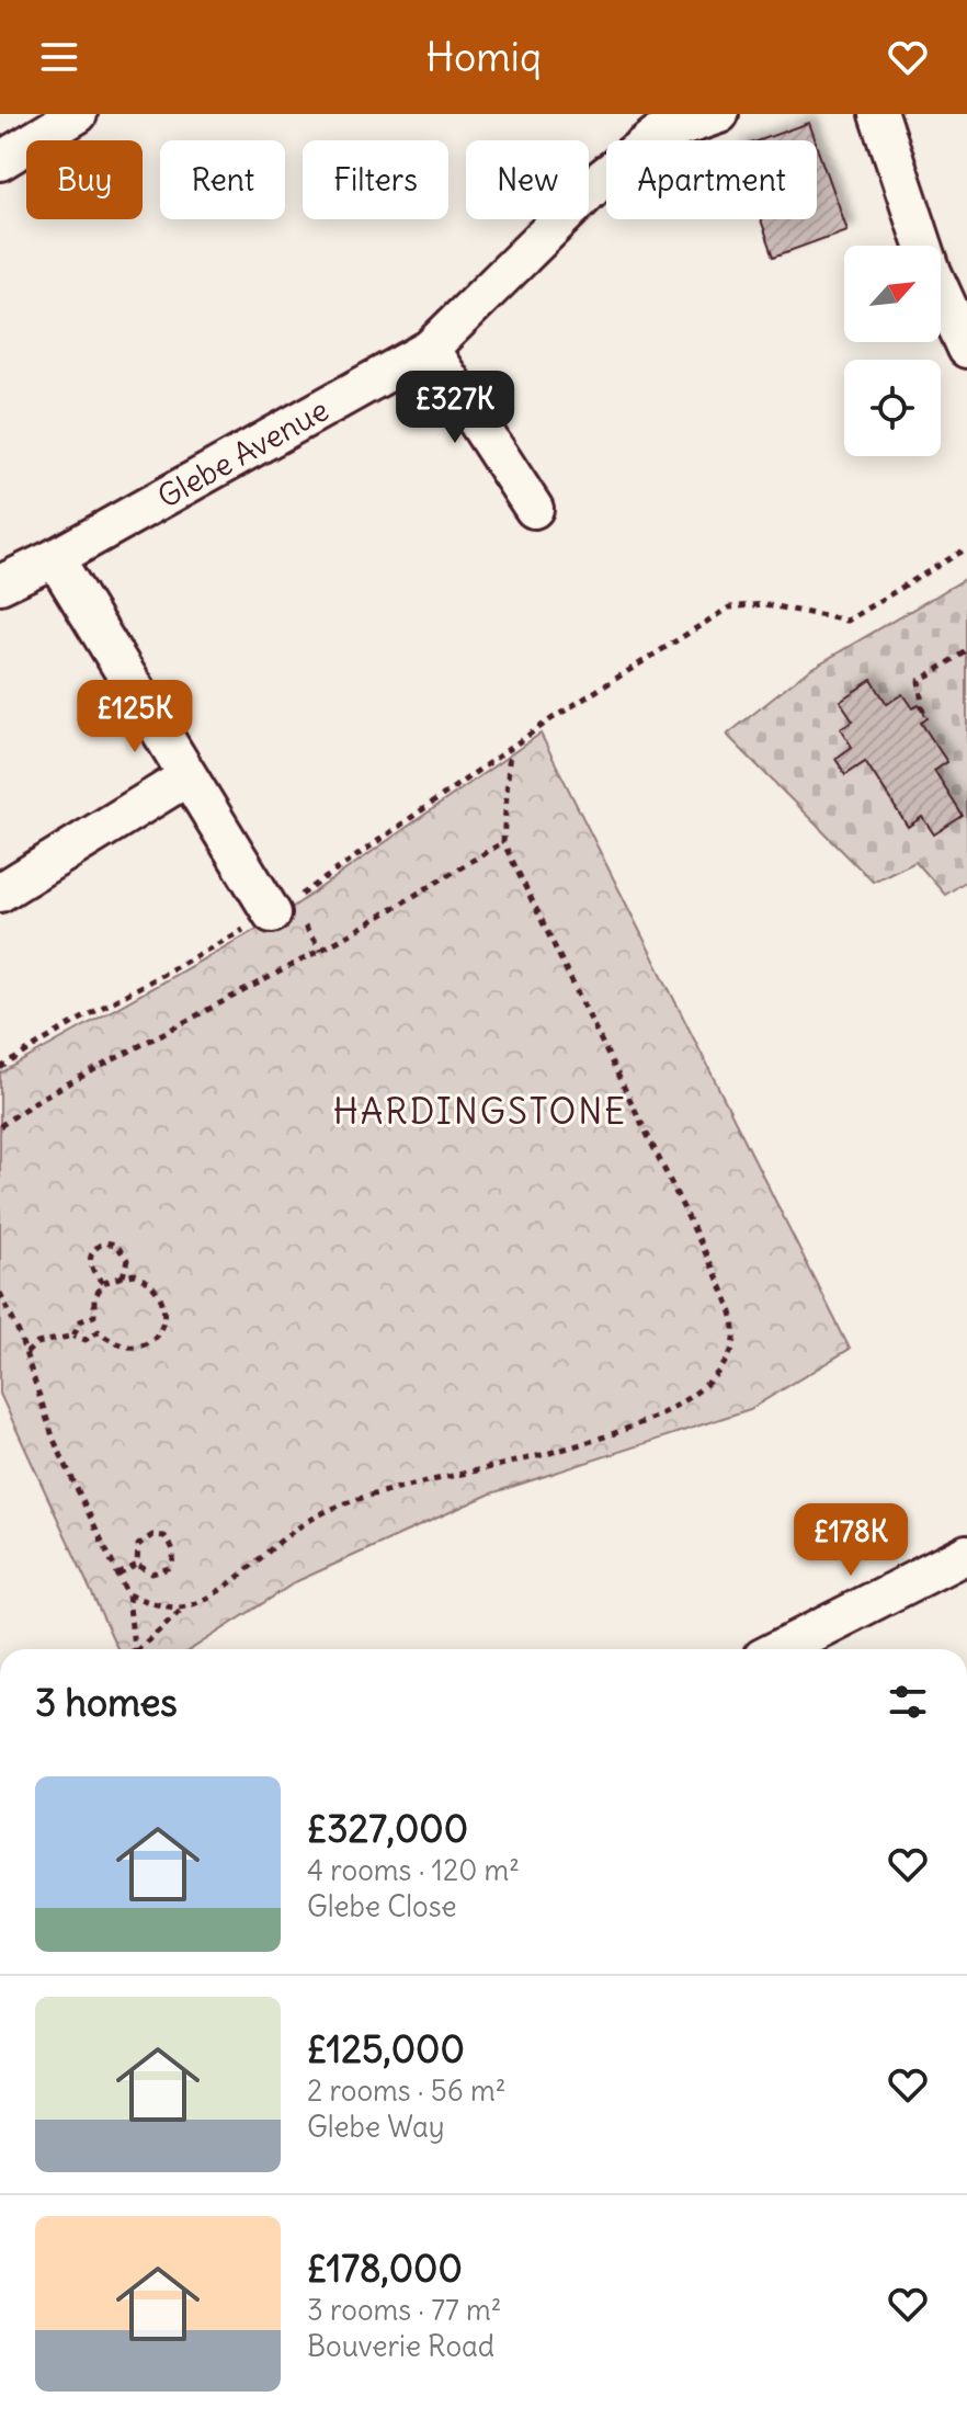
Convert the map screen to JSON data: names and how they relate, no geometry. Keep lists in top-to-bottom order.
{
  "streets": {
    "street": ["Glebe Avenue"]
  },
  "districts": ["HARDINGSTONE"],
  "north": "top right",
  "page": {
    "header": "Homiq",
    "chip": [
      "Buy",
      "Rent",
      "Filters",
      "New",
      "Apartment"
    ],
    "price": ["£327K", "£125K", "£178K"],
    "heading": "3 homes",
    "list": [
      {
        "name": "£327,000",
        "note": "4 rooms · 120 m² · Glebe Close"
      },
      {
        "name": "£125,000",
        "note": "2 rooms · 56 m² · Glebe Way"
      },
      {
        "name": "£178,000",
        "note": "3 rooms · 77 m² · Bouverie Road"
      }
    ]
  }
}
